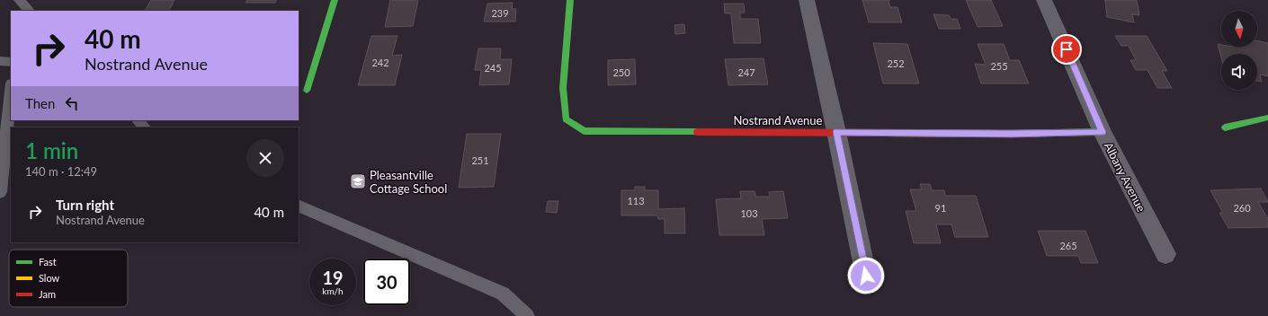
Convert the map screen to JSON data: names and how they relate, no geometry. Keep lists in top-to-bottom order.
{
  "streets": {
    "street": ["Nostrand Avenue", "Albany Avenue"]
  },
  "crossings": [
    ["Nostrand Avenue", "Albany Avenue"]
  ],
  "places": {
    "school or university": ["Pleasantville Cottage School"]
  },
  "house_numbers": [
    "239",
    "242",
    "252",
    "255",
    "245",
    "250",
    "247",
    "251",
    "113",
    "91",
    "260",
    "103",
    "265"
  ],
  "legend": ["Fast", "Slow", "Jam"],
  "north": "bottom",
  "page": {
    "turn": ["40 m", "Nostrand Avenue"],
    "then": "Then",
    "heading": ["1 min", "140 m · 12:49"],
    "list": [
      {
        "name": "Turn right",
        "note": "Nostrand Avenue",
        "value": "40 m"
      }
    ],
    "speed": "19 km/h",
    "limit": "30"
  }
}
